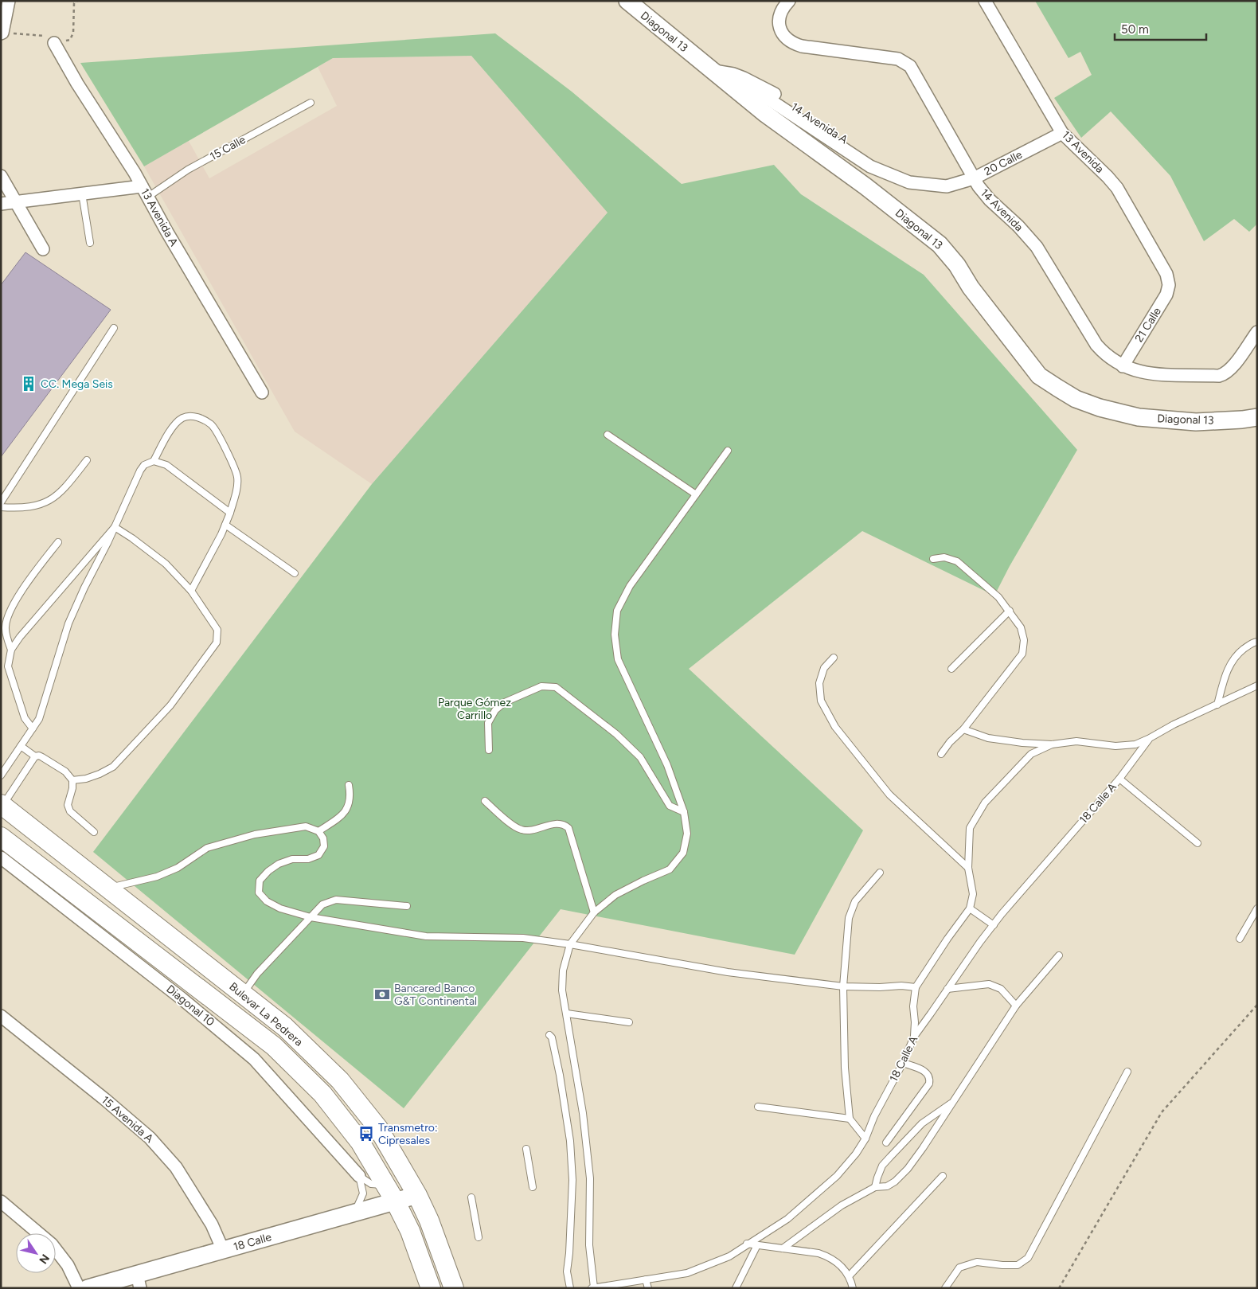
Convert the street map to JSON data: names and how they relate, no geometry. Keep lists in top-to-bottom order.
{
  "streets": {
    "main road": ["Bulevar La Pedrera"],
    "street": [
      "Diagonal 13",
      "14 Avenida A",
      "15 Calle",
      "13 Avenida",
      "20 Calle",
      "14 Avenida",
      "13 Avenida A",
      "21 Calle",
      "Diagonal 10",
      "15 Avenida A",
      "18 Calle"
    ],
    "lane": ["18 Calle A"]
  },
  "crossings": [
    ["Diagonal 13", "14 Avenida A"],
    ["14 Avenida A", "20 Calle"],
    ["15 Calle", "13 Avenida A"],
    ["13 Avenida", "20 Calle"],
    ["13 Avenida", "21 Calle"],
    ["20 Calle", "14 Avenida"],
    ["14 Avenida", "21 Calle"],
    ["Bulevar La Pedrera", "18 Calle"],
    ["15 Avenida A", "18 Calle"]
  ],
  "parks": ["Parque Gómez Carrillo"],
  "places": {
    "building": ["CC. Mega Seis"],
    "bank": ["Bancared Banco G&T Continental"],
    "bus stop": ["Transmetro: Cipresales"]
  },
  "scale_bar": "50 m",
  "north": "bottom right"
}
